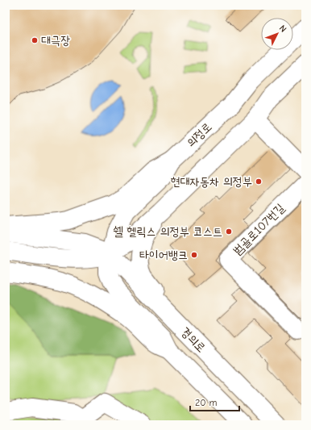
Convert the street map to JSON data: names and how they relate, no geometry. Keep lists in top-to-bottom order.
{
  "streets": {
    "main road": ["의정로", "범골로107번길", "경의로"]
  },
  "crossings": [
    ["의정로", "경의로"]
  ],
  "places": [
    "대극장",
    "현대자동차 의정부",
    "쉘 헬릭스 의정부 코스트",
    "타이어뱅크"
  ],
  "scale_bar": "20 m",
  "north": "top right"
}
